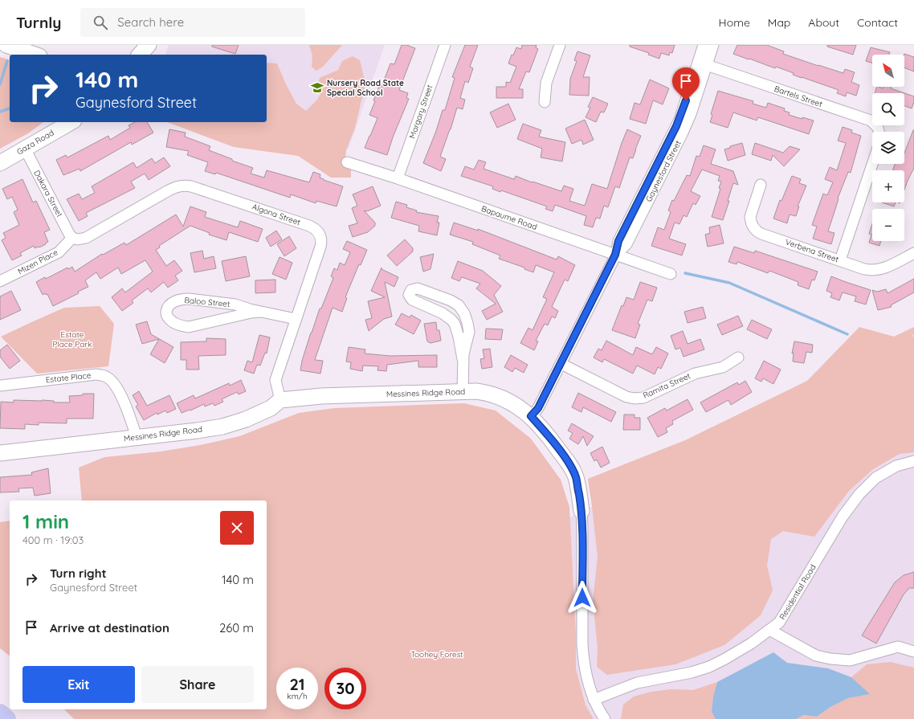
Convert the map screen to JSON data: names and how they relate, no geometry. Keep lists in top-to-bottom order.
{
  "streets": {
    "street": [
      "Bartels Street",
      "Margary Street",
      "Gaza Road",
      "Gaynesford Street",
      "Dakara Street",
      "Algona Street",
      "Bapaume Road",
      "Verbena Street",
      "Mizen Place",
      "Baloo Street",
      "Estate Place",
      "Ramita Street",
      "Messines Ridge Road",
      "Residential Road"
    ]
  },
  "crossings": [
    ["Bartels Street", "Gaynesford Street"],
    ["Margary Street", "Bapaume Road"],
    ["Gaza Road", "Dakara Street"],
    ["Gaynesford Street", "Bapaume Road"],
    ["Gaynesford Street", "Ramita Street"],
    ["Gaynesford Street", "Messines Ridge Road"],
    ["Dakara Street", "Algona Street"],
    ["Dakara Street", "Mizen Place"],
    ["Algona Street", "Mizen Place"],
    ["Algona Street", "Baloo Street"],
    ["Algona Street", "Messines Ridge Road"],
    ["Estate Place", "Messines Ridge Road"],
    ["Messines Ridge Road", "Residential Road"]
  ],
  "parks": ["Estate Place Park", "Toohey Forest"],
  "places": {
    "school or university": ["Nursery Road State Special School"]
  },
  "north": "top left",
  "page": {
    "header": "Turnly",
    "search": "Search here",
    "nav": [
      "Home",
      "Map",
      "About",
      "Contact"
    ],
    "map_buttons": ["+", "−"],
    "turn": ["140 m", "Gaynesford Street"],
    "heading": ["1 min", "400 m · 19:03"],
    "list": [
      {
        "name": "Turn right",
        "note": "Gaynesford Street",
        "value": "140 m"
      },
      {
        "name": "Arrive at destination",
        "value": "260 m"
      }
    ],
    "buttons": ["Exit", "Share"],
    "speed": "21 km/h",
    "limit": "30"
  }
}
